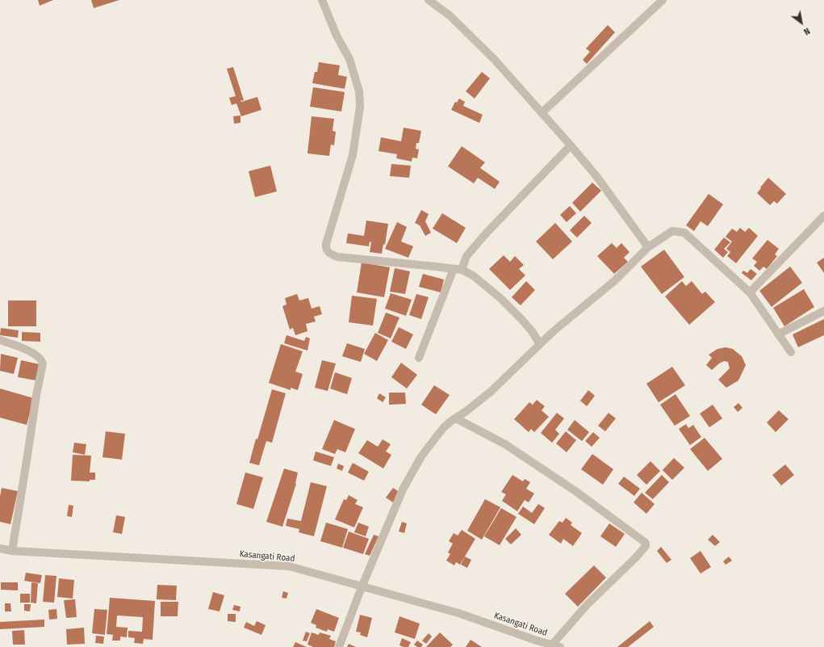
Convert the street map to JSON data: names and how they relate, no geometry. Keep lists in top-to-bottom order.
{
  "streets": {
    "street": ["Kasangati Road"]
  },
  "north": "bottom right"
}
